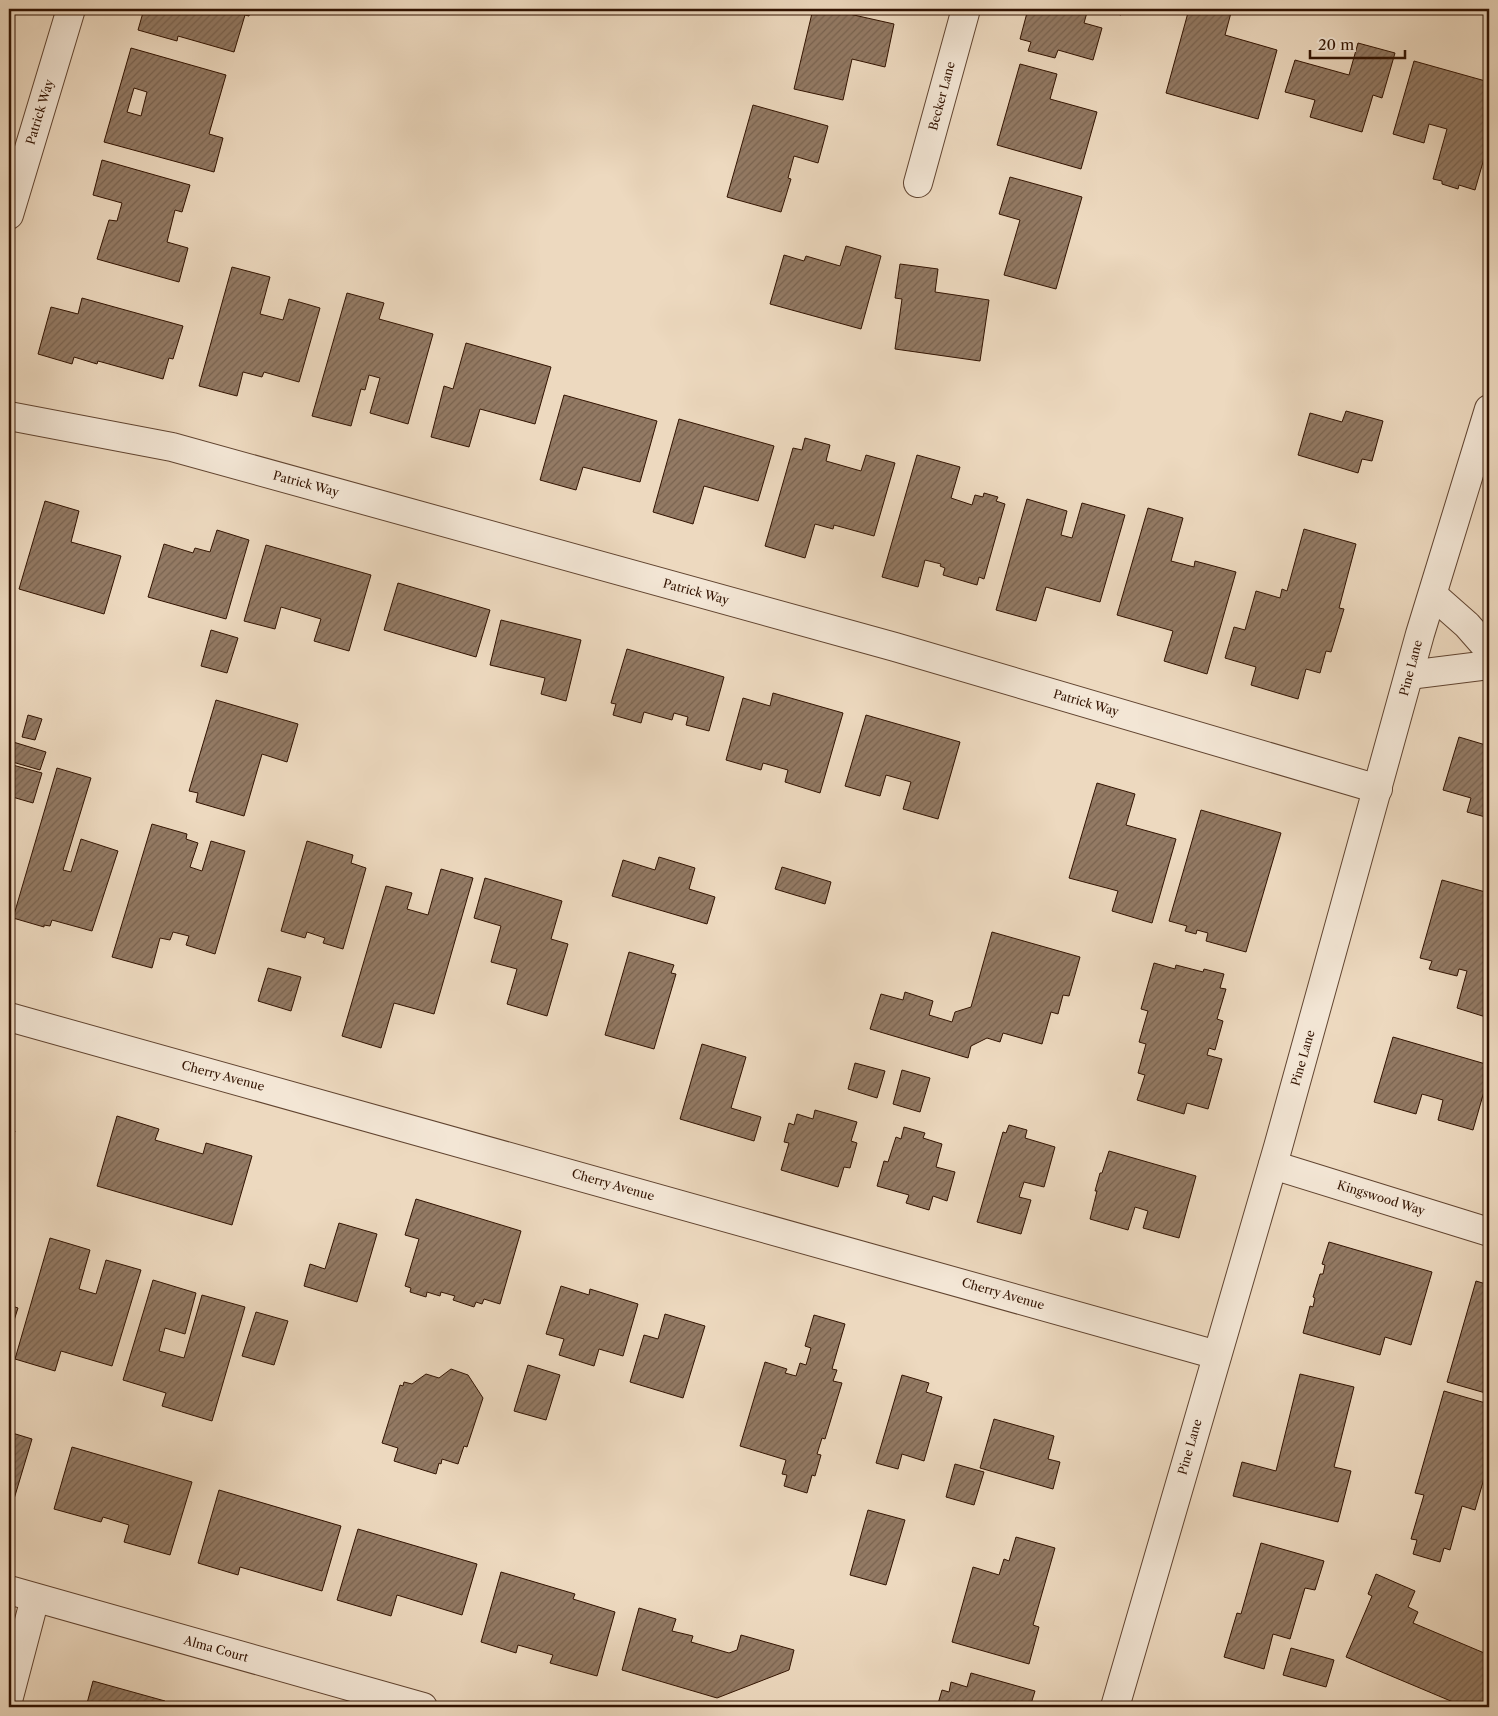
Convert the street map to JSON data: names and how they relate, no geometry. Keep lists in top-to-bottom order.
{
  "streets": {
    "street": [
      "Becker Lane",
      "Patrick Way",
      "Pine Lane",
      "Cherry Avenue",
      "Kingswood Way",
      "Alma Court"
    ]
  },
  "crossings": [
    ["Patrick Way", "Pine Lane"],
    ["Pine Lane", "Cherry Avenue"],
    ["Pine Lane", "Kingswood Way"]
  ],
  "scale_bar": "20 m"
}
